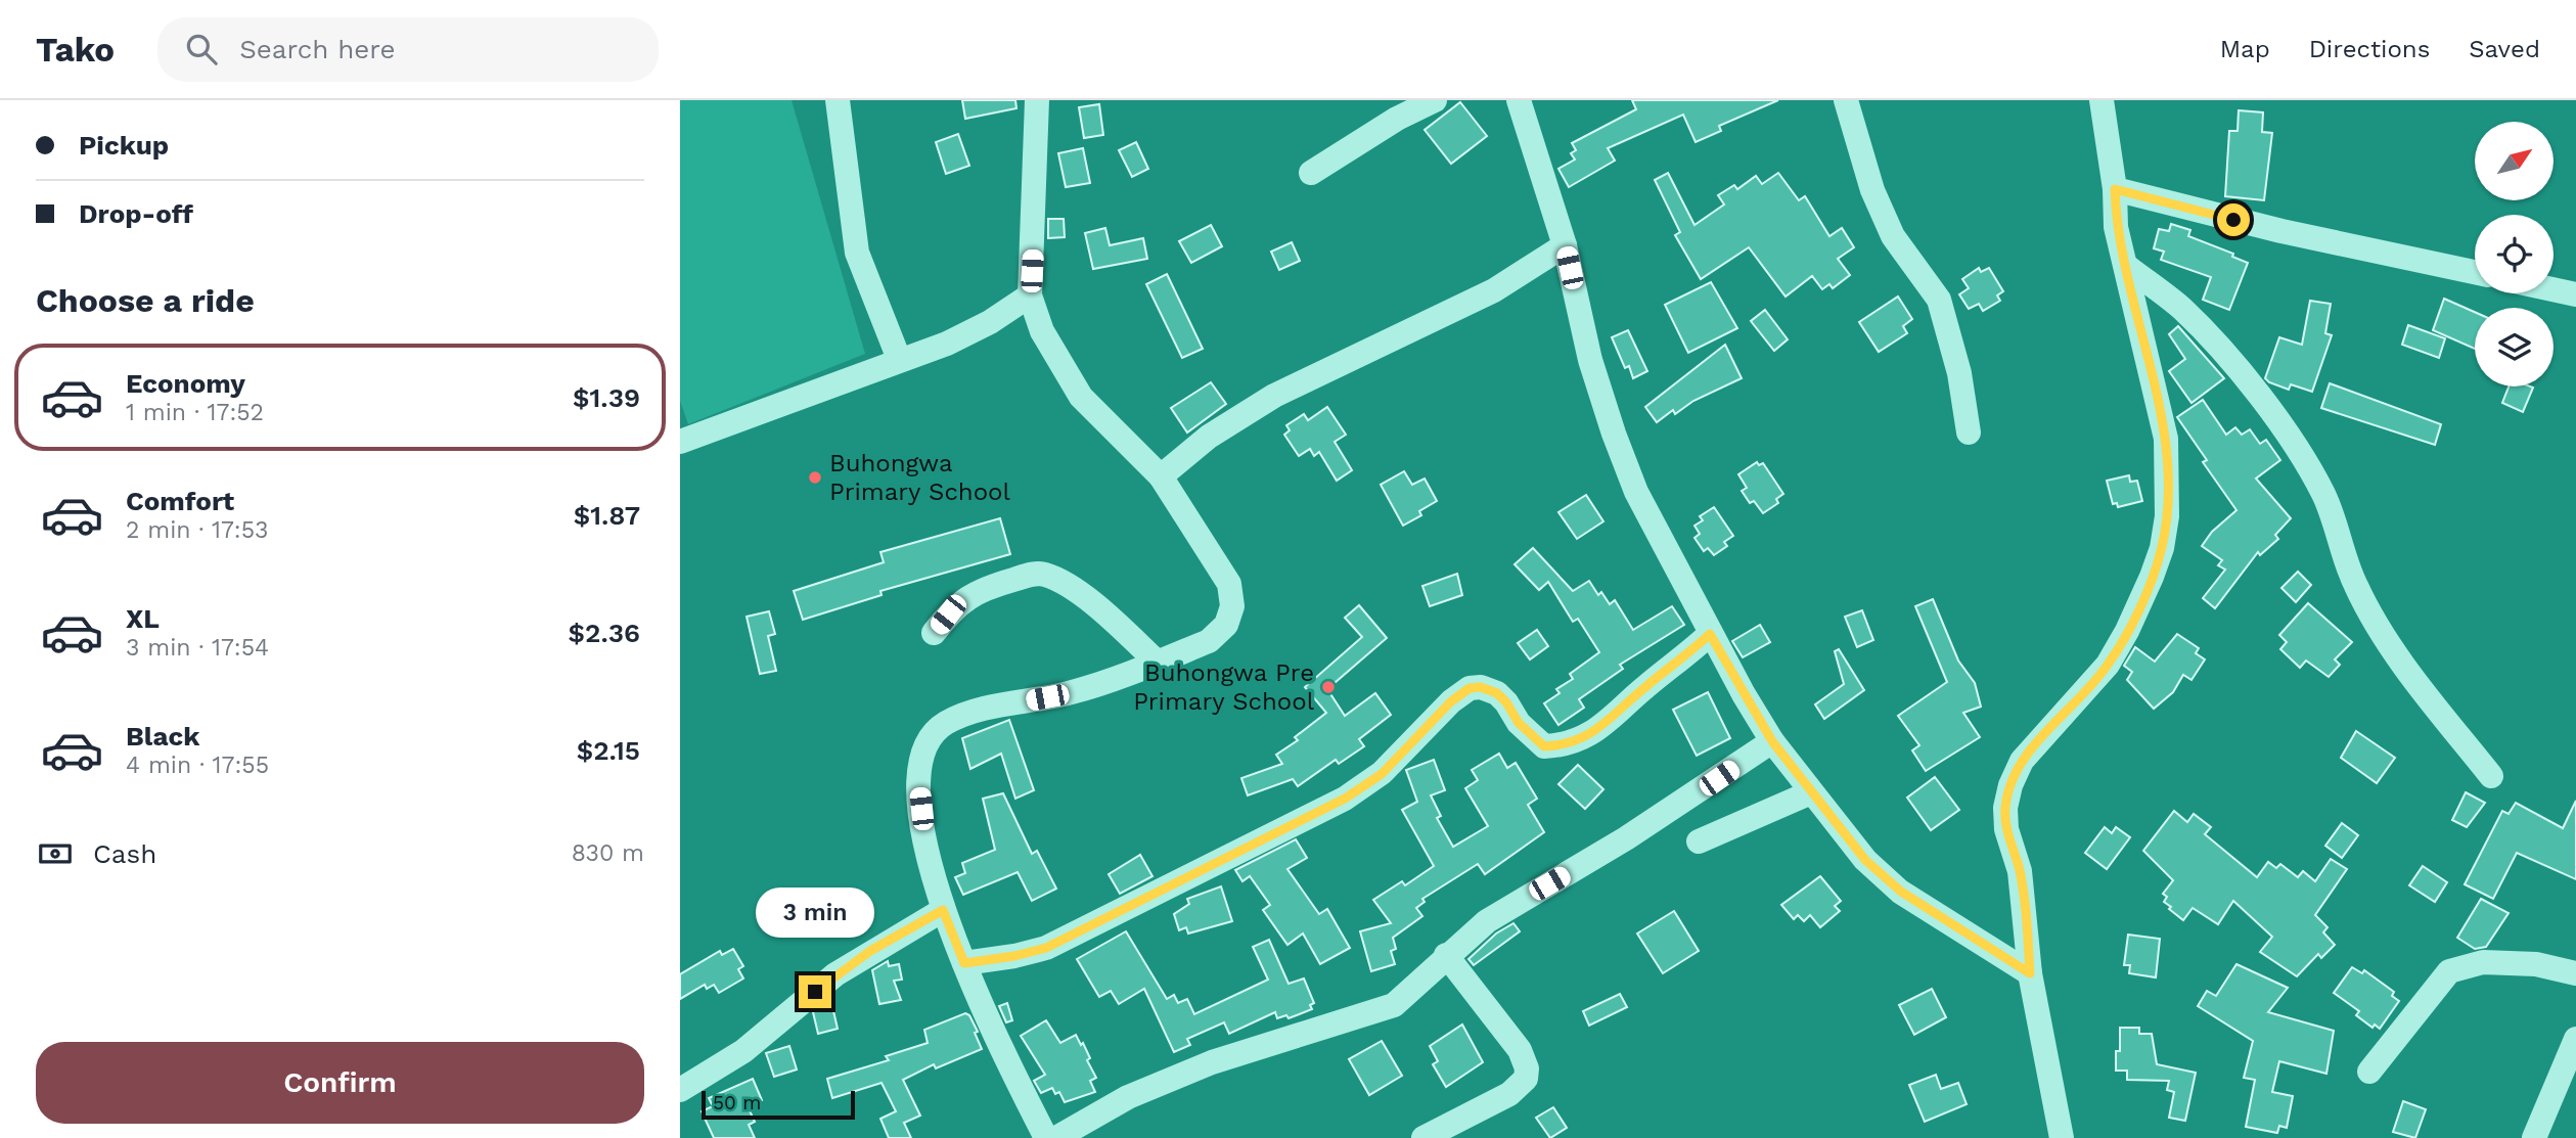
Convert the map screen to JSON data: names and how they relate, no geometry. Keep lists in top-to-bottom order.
{
  "places": ["Buhongwa Primary School", "Buhongwa Pre Primary School"],
  "scale_bar": "50 m",
  "north": "top right",
  "page": {
    "header": "Tako",
    "search": "Search here",
    "nav": ["Map", "Directions", "Saved"],
    "banner": ["Pickup", "Drop-off"],
    "heading": "Choose a ride",
    "list": [
      {
        "name": "Economy",
        "note": "1 min · 17:52",
        "value": "$1.39"
      },
      {
        "name": "Comfort",
        "note": "2 min · 17:53",
        "value": "$1.87"
      },
      {
        "name": "XL",
        "note": "3 min · 17:54",
        "value": "$2.36"
      },
      {
        "name": "Black",
        "note": "4 min · 17:55",
        "value": "$2.15"
      }
    ],
    "pay": ["Cash", "830 m"],
    "bubble": "3 min",
    "buttons": "Confirm",
    "scale": "50 m"
  }
}
